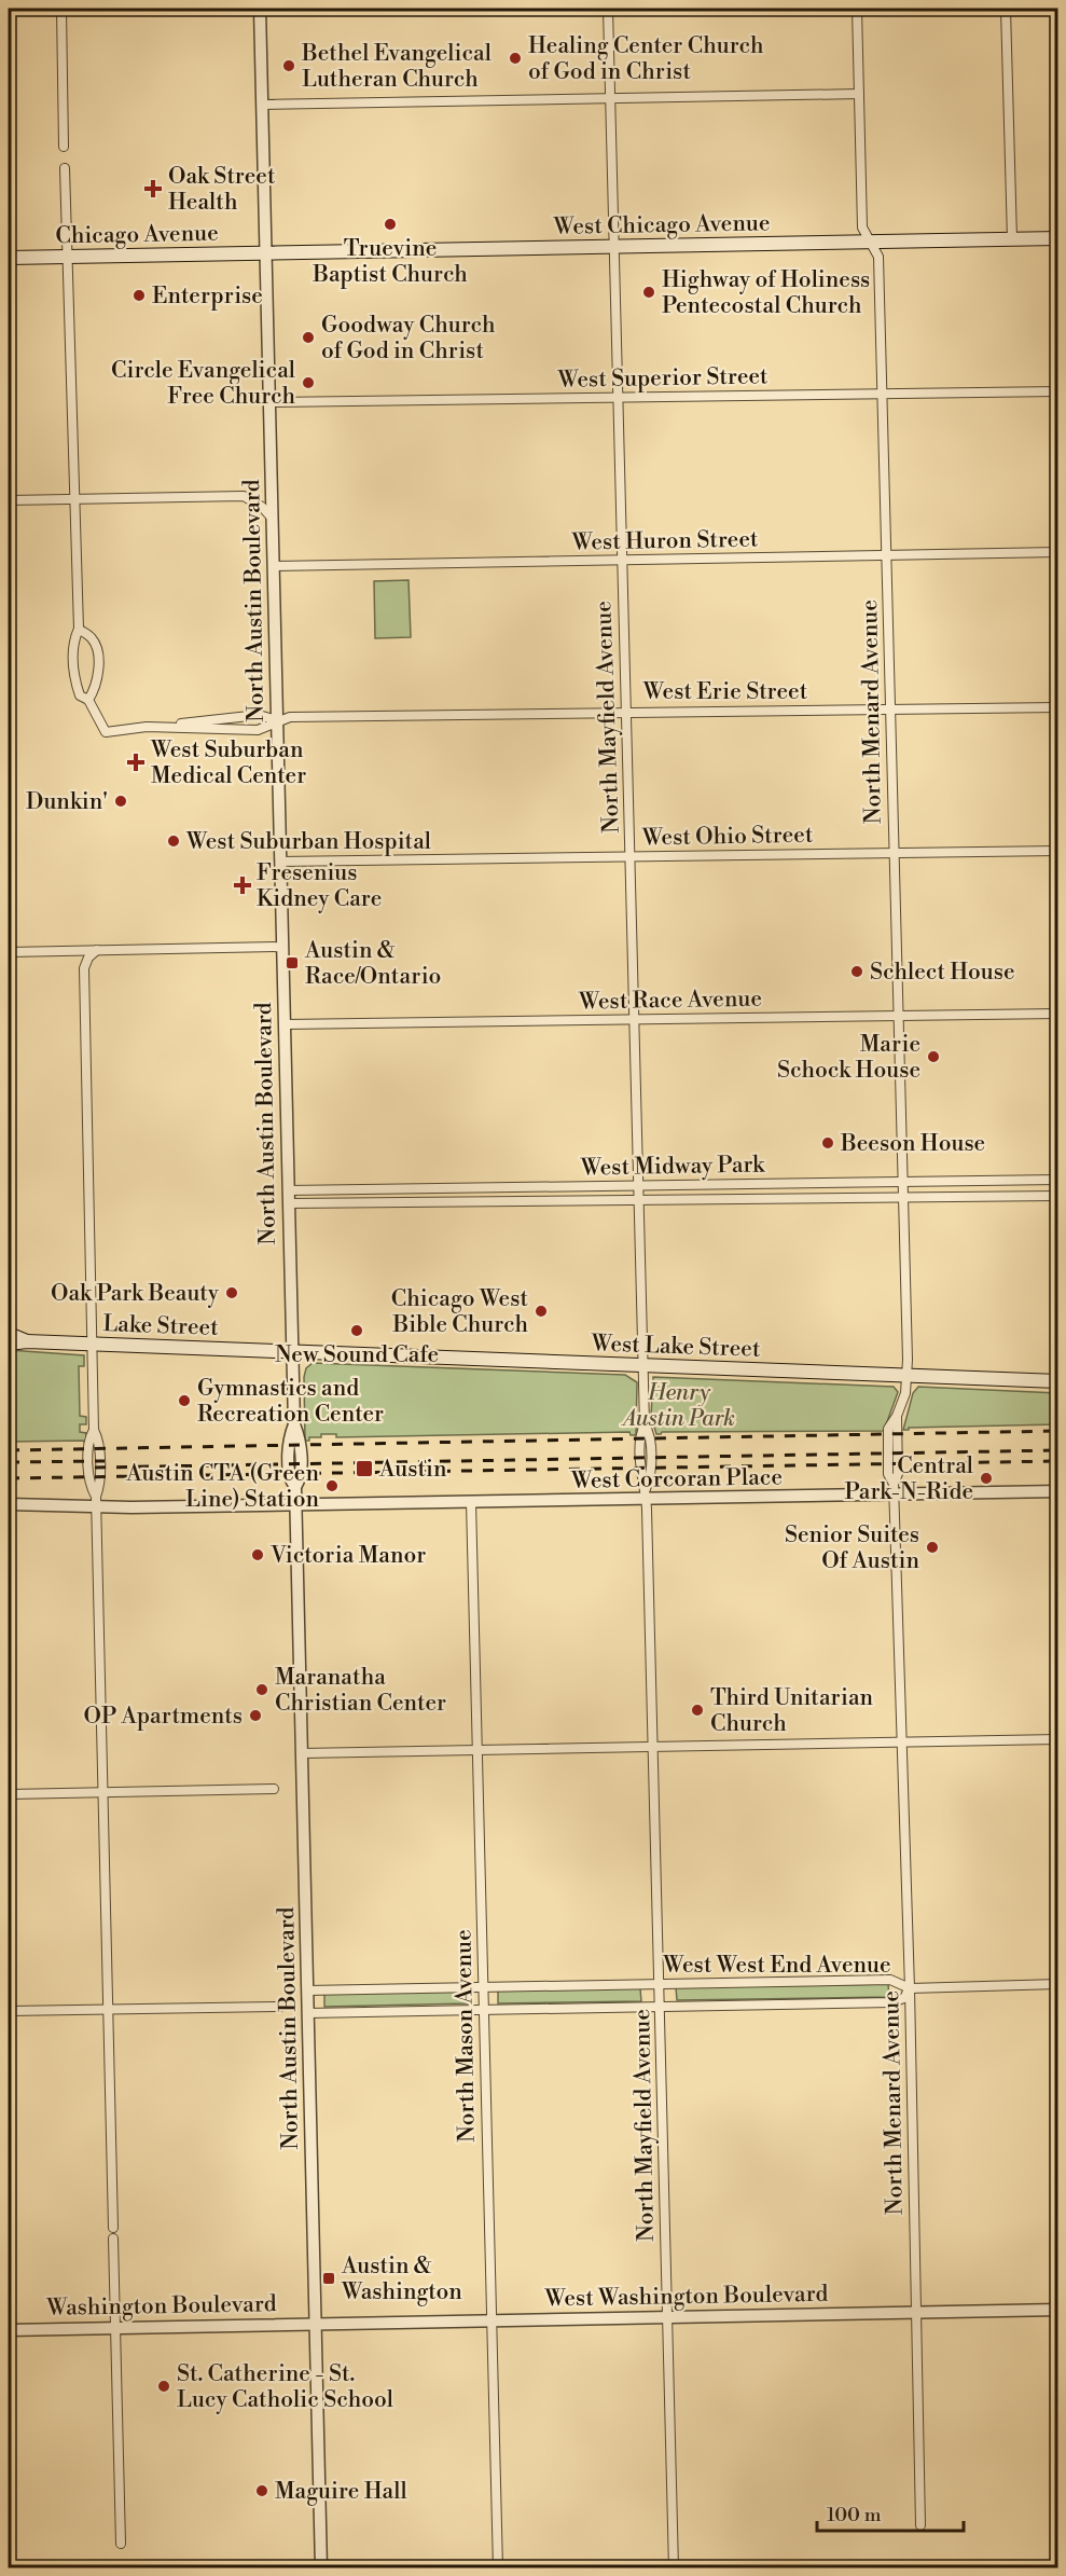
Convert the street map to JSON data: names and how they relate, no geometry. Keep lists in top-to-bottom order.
{
  "streets": {
    "main road": [
      "West Chicago Avenue",
      "Chicago Avenue",
      "Lake Street",
      "West Lake Street"
    ],
    "street": [
      "West Superior Street",
      "West Huron Street",
      "North Austin Boulevard",
      "West Erie Street",
      "North Menard Avenue",
      "North Mayfield Avenue",
      "West Ohio Street",
      "West Race Avenue",
      "West Midway Park",
      "West Corcoran Place",
      "West West End Avenue",
      "North Mason Avenue",
      "West Washington Boulevard",
      "Washington Boulevard"
    ]
  },
  "crossings": [
    ["West Chicago Avenue", "Chicago Avenue"],
    ["West Chicago Avenue", "North Austin Boulevard"],
    ["West Chicago Avenue", "North Menard Avenue"],
    ["West Chicago Avenue", "North Mayfield Avenue"],
    ["Chicago Avenue", "North Austin Boulevard"],
    ["West Superior Street", "North Austin Boulevard"],
    ["West Superior Street", "North Menard Avenue"],
    ["West Superior Street", "North Mayfield Avenue"],
    ["West Huron Street", "North Austin Boulevard"],
    ["West Huron Street", "North Menard Avenue"],
    ["West Huron Street", "North Mayfield Avenue"],
    ["North Austin Boulevard", "West Erie Street"],
    ["North Austin Boulevard", "West Ohio Street"],
    ["North Austin Boulevard", "West Race Avenue"],
    ["North Austin Boulevard", "West Midway Park"],
    ["North Austin Boulevard", "Lake Street"],
    ["North Austin Boulevard", "West Lake Street"],
    ["North Austin Boulevard", "West Corcoran Place"],
    ["North Austin Boulevard", "West West End Avenue"],
    ["North Austin Boulevard", "West Washington Boulevard"],
    ["North Austin Boulevard", "Washington Boulevard"],
    ["West Erie Street", "North Menard Avenue"],
    ["West Erie Street", "North Mayfield Avenue"],
    ["North Menard Avenue", "West Ohio Street"],
    ["North Menard Avenue", "West Race Avenue"],
    ["North Menard Avenue", "West Midway Park"],
    ["North Menard Avenue", "West Lake Street"],
    ["North Menard Avenue", "West Corcoran Place"],
    ["North Menard Avenue", "West West End Avenue"],
    ["North Menard Avenue", "West Washington Boulevard"],
    ["North Mayfield Avenue", "West Ohio Street"],
    ["North Mayfield Avenue", "West Race Avenue"],
    ["North Mayfield Avenue", "West Midway Park"],
    ["North Mayfield Avenue", "West Lake Street"],
    ["North Mayfield Avenue", "West Corcoran Place"],
    ["North Mayfield Avenue", "West West End Avenue"],
    ["North Mayfield Avenue", "West Washington Boulevard"],
    ["Lake Street", "West Lake Street"],
    ["West Corcoran Place", "North Mason Avenue"],
    ["West West End Avenue", "North Mason Avenue"],
    ["North Mason Avenue", "West Washington Boulevard"],
    ["West Washington Boulevard", "Washington Boulevard"]
  ],
  "parks": ["Henry Austin Park"],
  "places": {
    "other": [
      "Healing Center Church of God in Christ",
      "Bethel Evangelical Lutheran Church",
      "Truevine Baptist Church",
      "Highway of Holiness Pentecostal Church",
      "Enterprise",
      "Goodway Church of God in Christ",
      "Circle Evangelical Free Church",
      "Dunkin'",
      "West Suburban Hospital",
      "Schlect House",
      "Marie Schock House",
      "Beeson House",
      "Oak Park Beauty",
      "Chicago West Bible Church",
      "New Sound Cafe",
      "Gymnastics and Recreation Center",
      "Central Park-N-Ride",
      "Austin CTA (Green Line) Station",
      "Senior Suites Of Austin",
      "Victoria Manor",
      "Maranatha Christian Center",
      "Third Unitarian Church",
      "OP Apartments",
      "St. Catherine - St. Lucy Catholic School",
      "Maguire Hall"
    ],
    "health": ["Oak Street Health", "West Suburban Medical Center", "Fresenius Kidney Care"],
    "transit": ["Austin & Race/Ontario", "Austin", "Austin & Washington"]
  },
  "scale_bar": "100 m"
}
